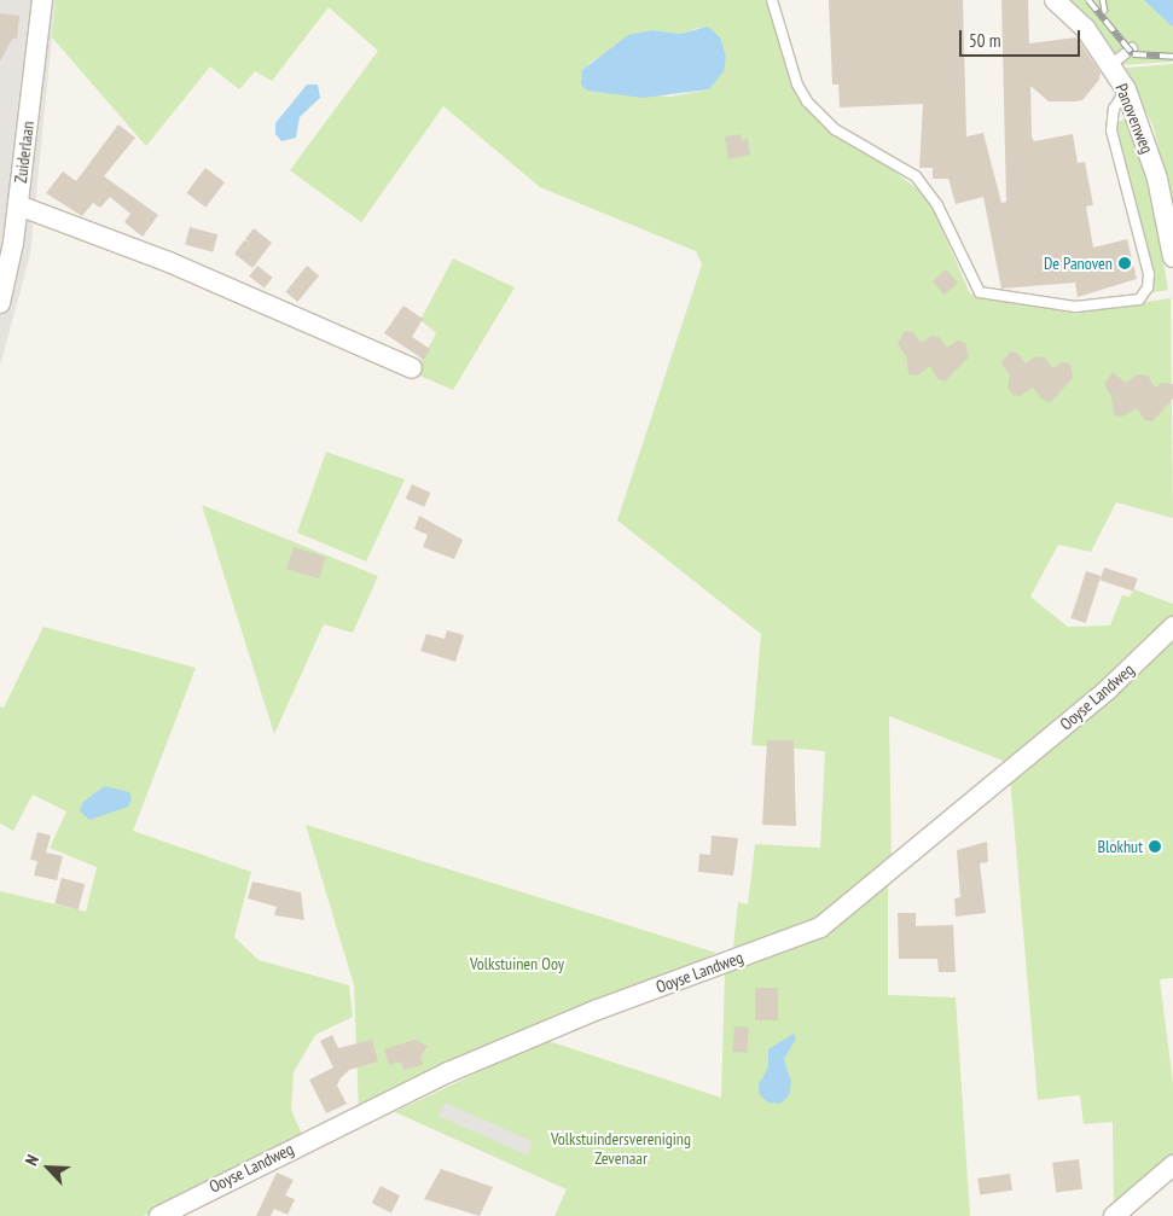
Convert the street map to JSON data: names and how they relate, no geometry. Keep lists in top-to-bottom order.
{
  "streets": {
    "street": ["Panovenweg", "Zuiderlaan", "Ooyse Landweg"]
  },
  "parks": ["Volkstuinen Ooy", "Volkstuindersvereniging Zevenaar"],
  "places": ["De Panoven", "Blokhut"],
  "scale_bar": "50 m",
  "north": "top left"
}
